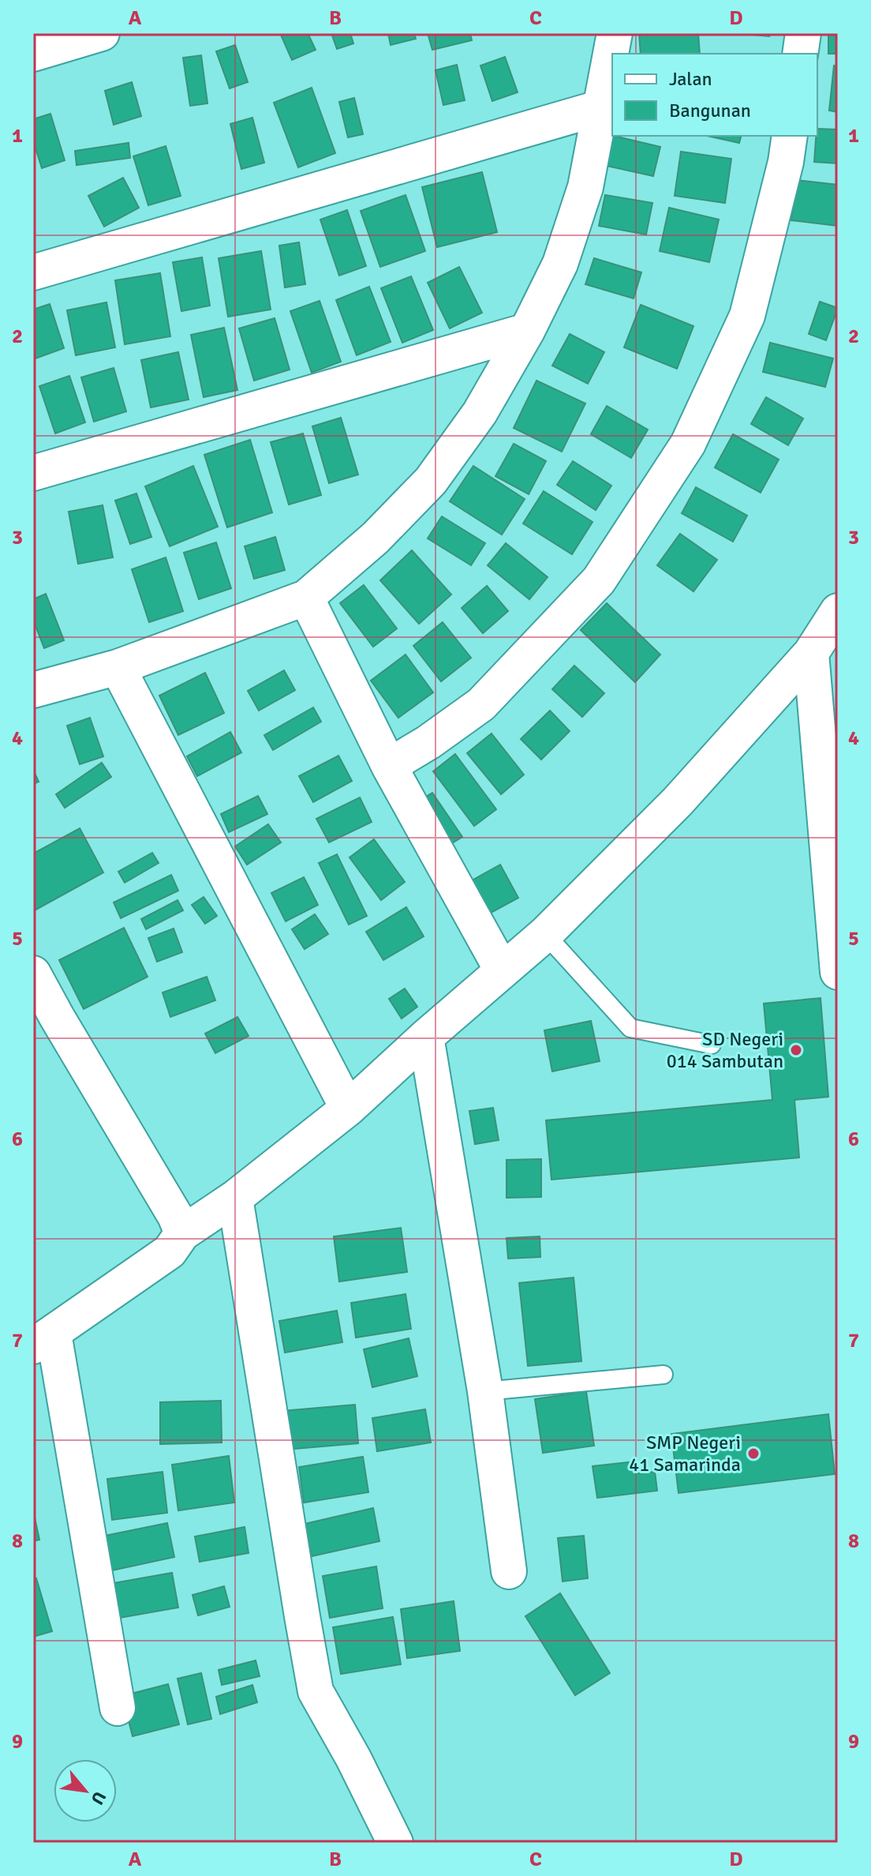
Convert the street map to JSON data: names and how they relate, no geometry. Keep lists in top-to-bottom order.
{
  "places": ["SD Negeri 014 Sambutan", "SMP Negeri 41 Samarinda"],
  "legend": ["Jalan", "Bangunan"],
  "north": "bottom right",
  "grid": {
    "columns": [
      "A",
      "B",
      "C",
      "D"
    ],
    "rows": [
      "1",
      "2",
      "3",
      "4",
      "5",
      "6",
      "7",
      "8",
      "9"
    ]
  }
}
